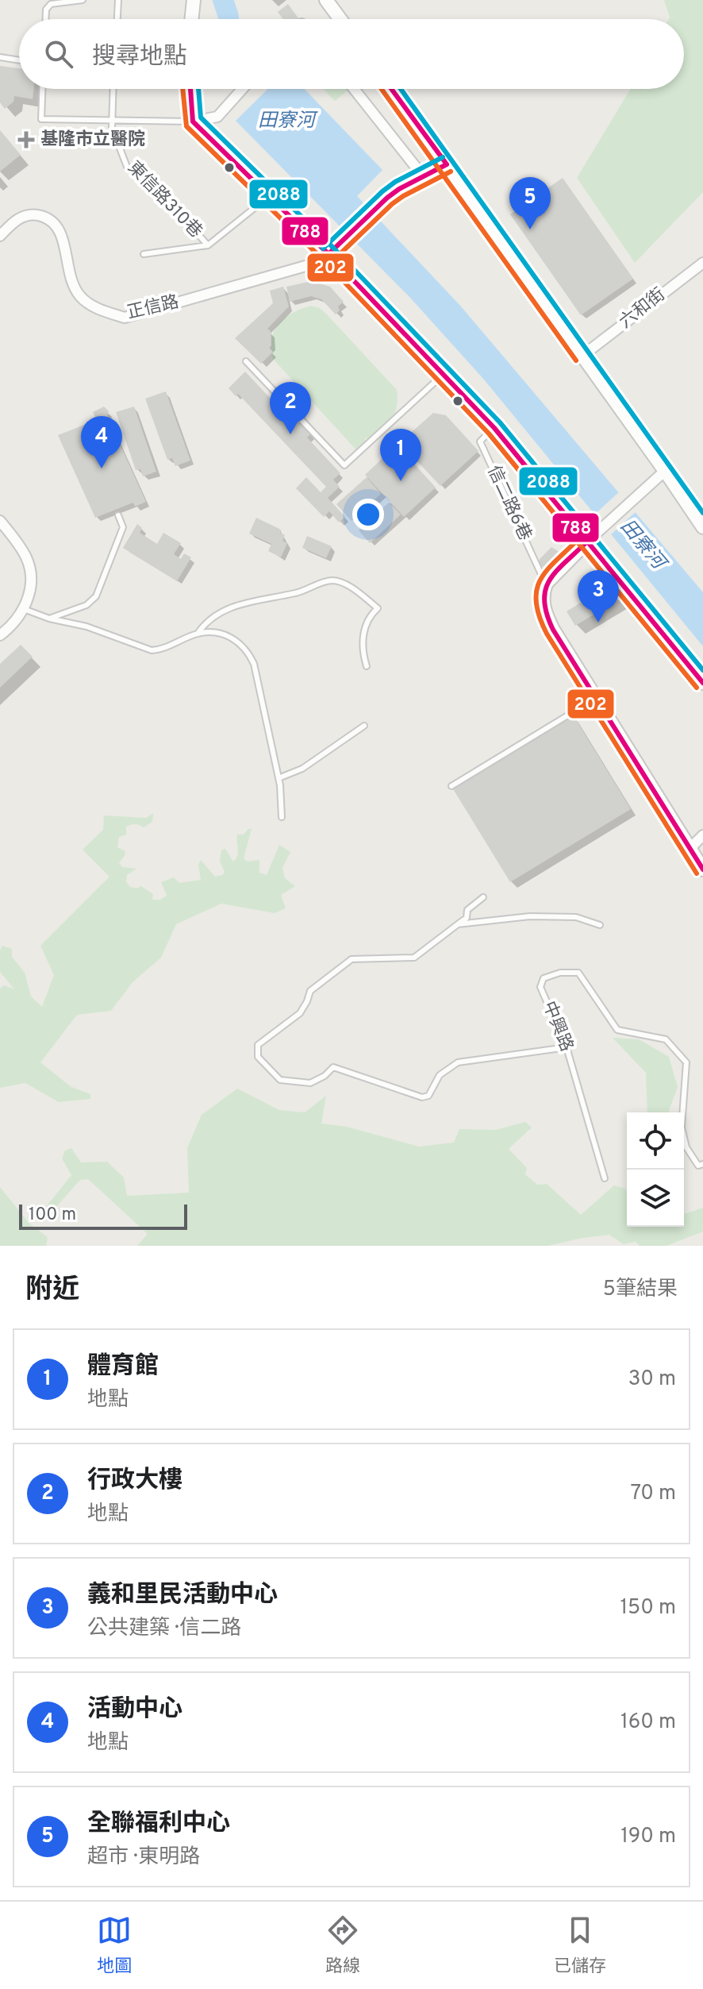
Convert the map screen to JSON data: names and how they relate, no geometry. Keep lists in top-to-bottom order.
{
  "streets": {
    "street": ["正信路", "六和街"],
    "lane": ["東信路310巷", "信二路6巷", "中興路"]
  },
  "water": ["田寮河"],
  "places": {
    "health": ["基隆市立醫院"]
  },
  "lines": ["transit line 788", "transit line 202", "transit line 2088"],
  "scale_bar": "100 m",
  "page": {
    "search": "搜尋地點",
    "pins": [
      "5",
      "2",
      "4",
      "1",
      "3"
    ],
    "scale": "100 m",
    "heading": ["附近", "5筆結果"],
    "list": [
      {
        "mark": "1",
        "name": "體育館",
        "note": "地點",
        "value": "30 m"
      },
      {
        "mark": "2",
        "name": "行政大樓",
        "note": "地點",
        "value": "70 m"
      },
      {
        "mark": "3",
        "name": "義和里民活動中心",
        "note": "公共建築 · 信二路",
        "value": "150 m"
      },
      {
        "mark": "4",
        "name": "活動中心",
        "note": "地點",
        "value": "160 m"
      },
      {
        "mark": "5",
        "name": "全聯福利中心",
        "note": "超市 · 東明路",
        "value": "190 m"
      }
    ],
    "nav": ["地圖", "路線", "已儲存"]
  }
}
